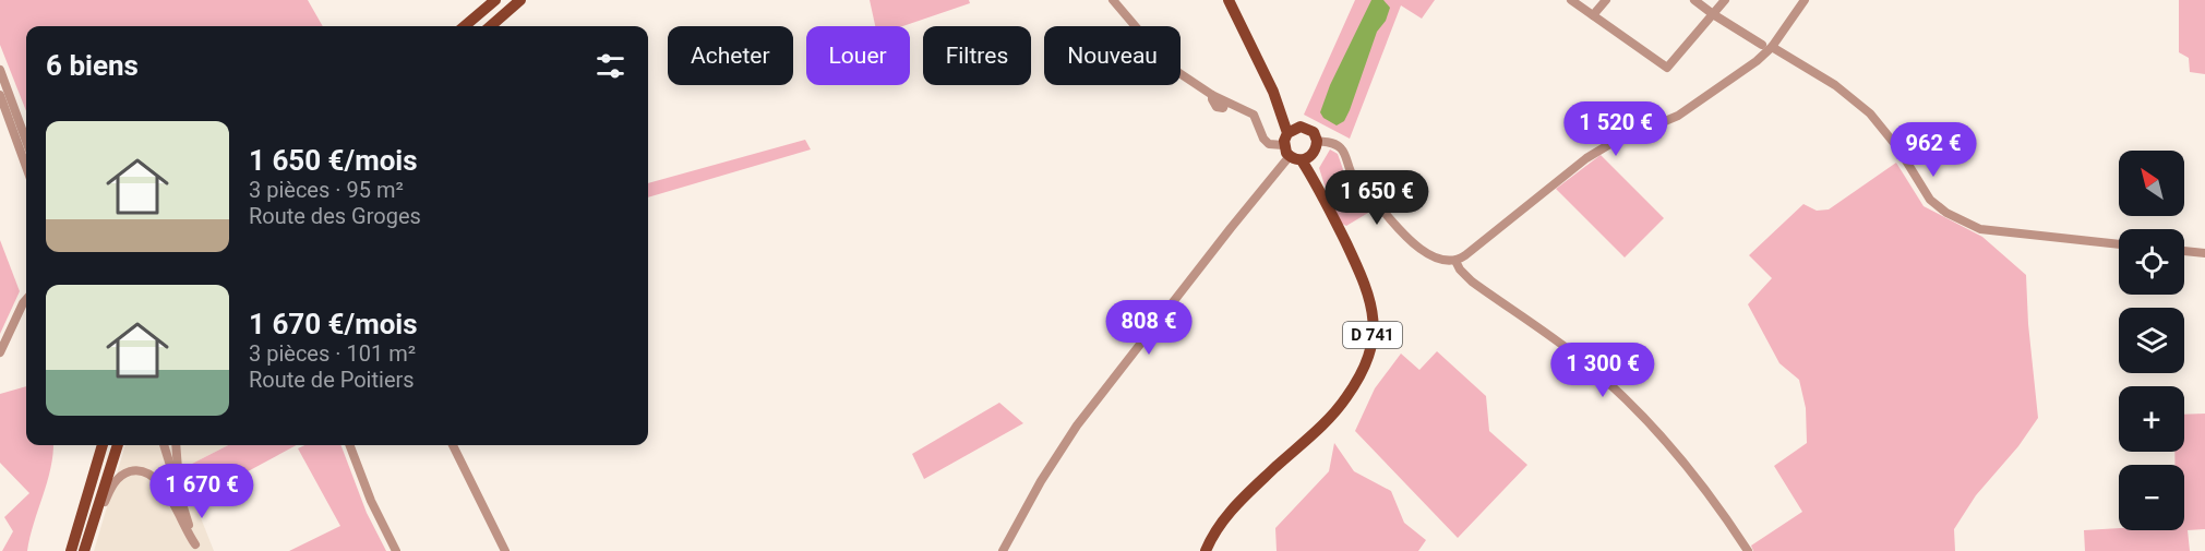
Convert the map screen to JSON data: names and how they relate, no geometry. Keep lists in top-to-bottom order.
{
  "streets": {
    "main road": ["D 741"]
  },
  "north": "top left",
  "page": {
    "chip": [
      "Acheter",
      "Louer",
      "Filtres",
      "Nouveau"
    ],
    "heading": "6 biens",
    "price": [
      "1 520 €",
      "962 €",
      "1 650 €",
      "808 €",
      "1 300 €",
      "1 670 €"
    ],
    "list": [
      {
        "name": "1 650 €/mois",
        "note": "3 pièces · 95 m² · Route des Groges"
      },
      {
        "name": "1 670 €/mois",
        "note": "3 pièces · 101 m² · Route de Poitiers"
      }
    ],
    "map_buttons": ["+", "−"]
  }
}
